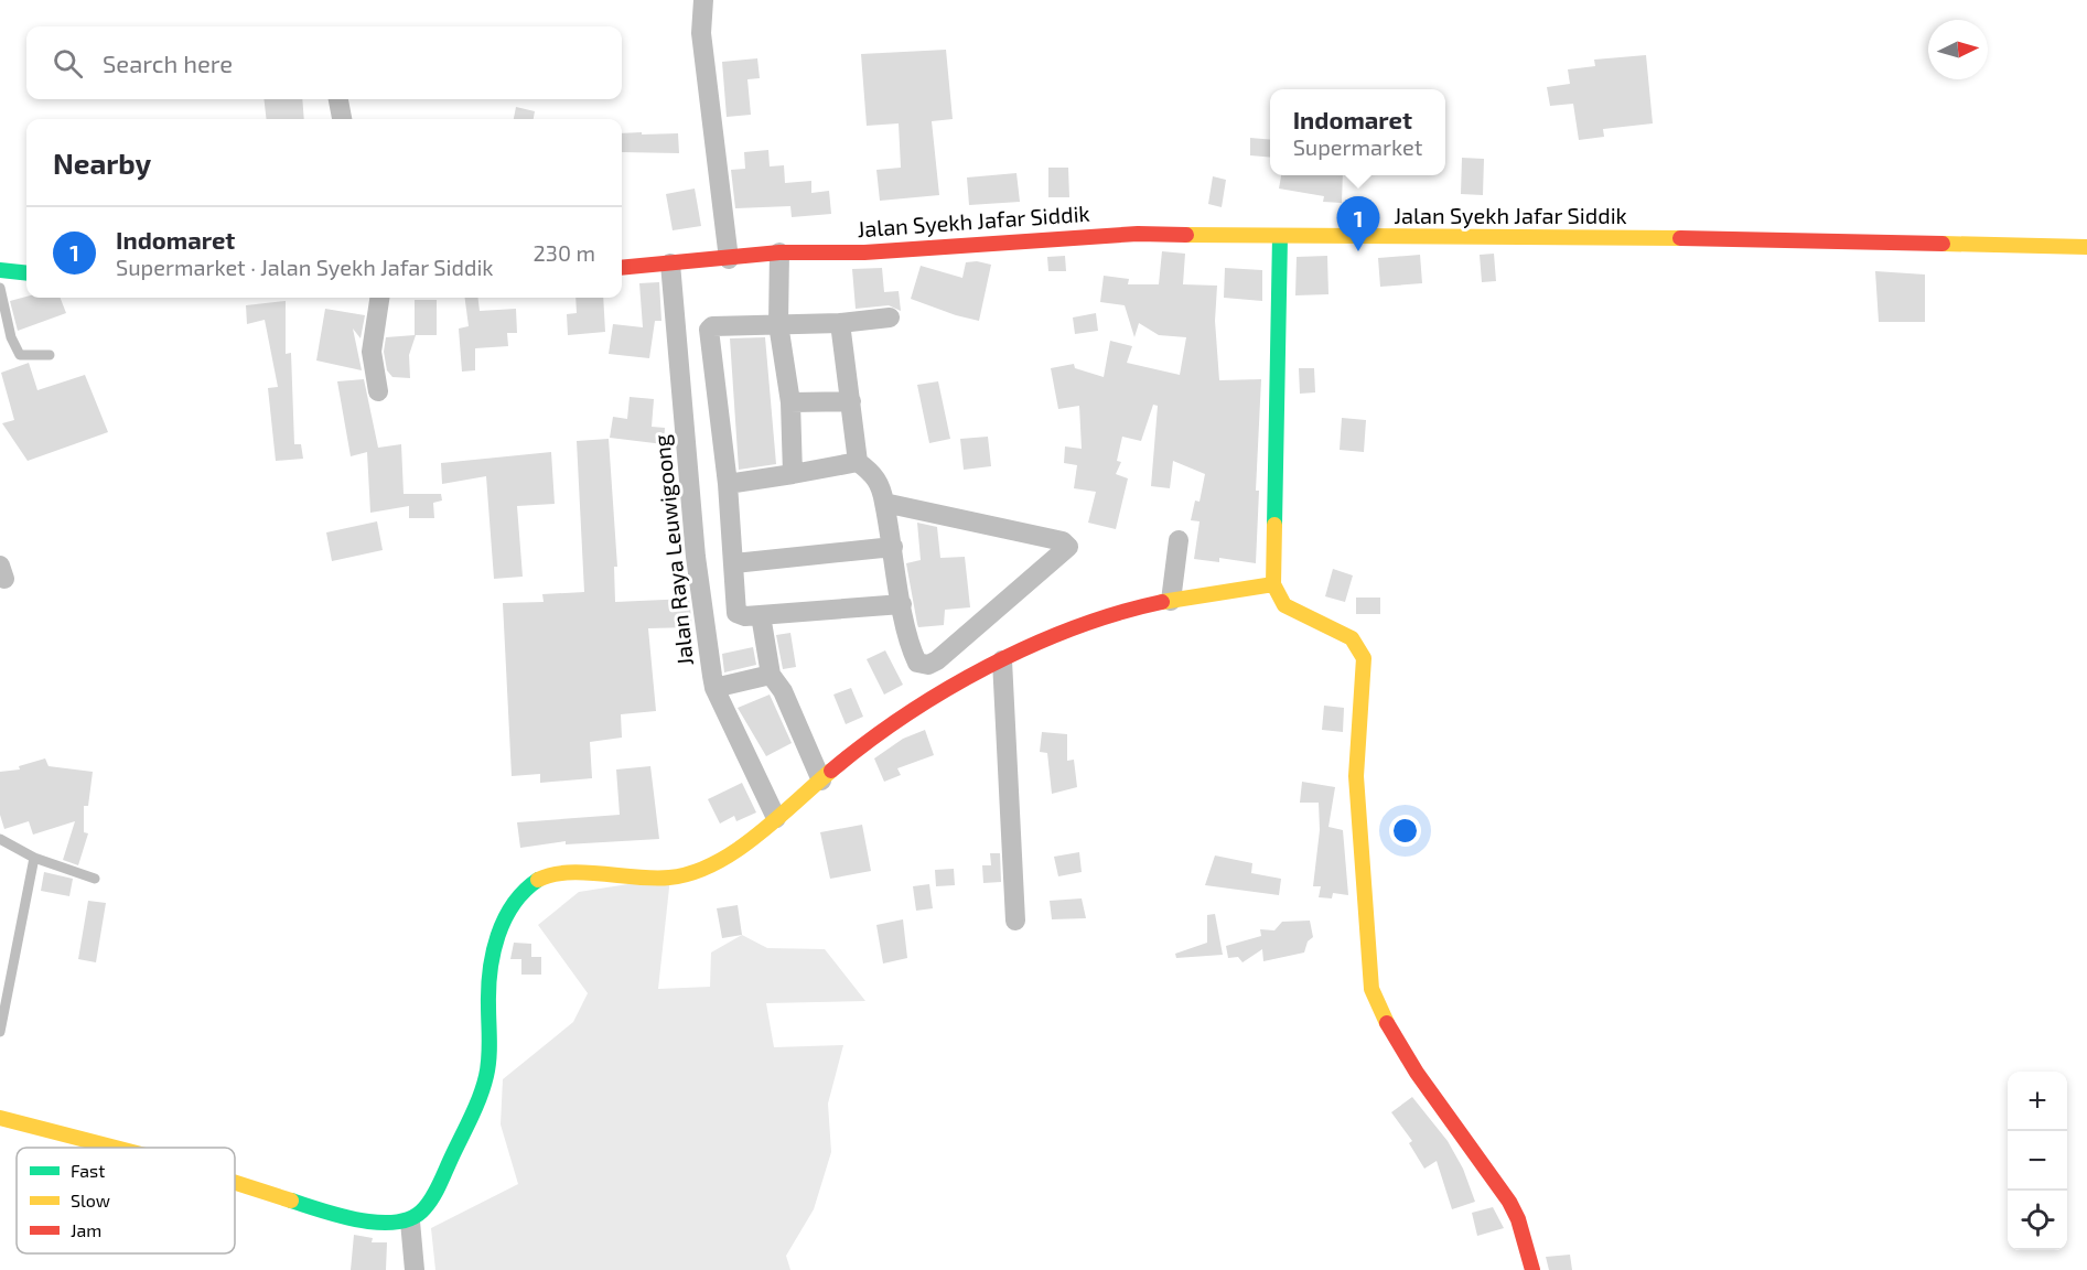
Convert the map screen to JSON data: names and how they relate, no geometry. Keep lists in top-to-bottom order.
{
  "streets": {
    "street": ["Jalan Syekh Jafar Siddik", "Jalan Raya Leuwigoong"]
  },
  "crossings": [
    ["Jalan Syekh Jafar Siddik", "Jalan Raya Leuwigoong"]
  ],
  "legend": ["Fast", "Slow", "Jam"],
  "north": "right",
  "page": {
    "search": "Search here",
    "popup": ["Indomaret", "Supermarket"],
    "heading": "Nearby",
    "pins": "1",
    "list": [
      {
        "mark": "1",
        "name": "Indomaret",
        "note": "Supermarket · Jalan Syekh Jafar Siddik",
        "value": "230 m"
      }
    ],
    "map_buttons": ["+", "−"]
  }
}
